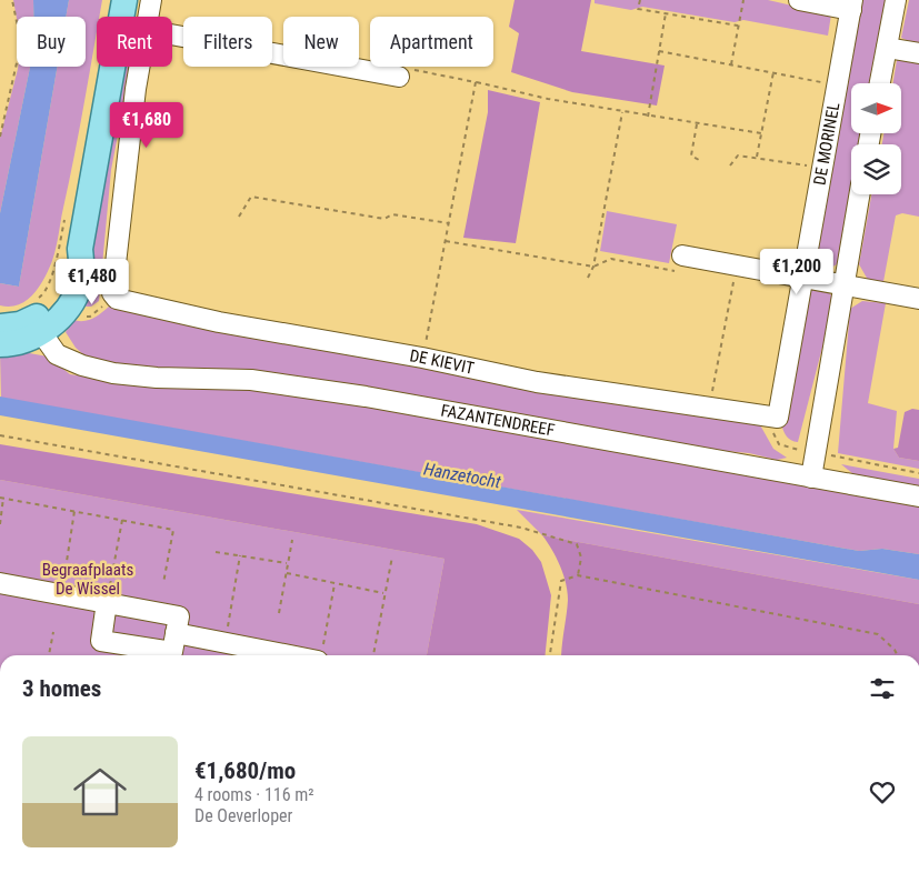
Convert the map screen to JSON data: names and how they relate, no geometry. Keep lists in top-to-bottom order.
{
  "streets": {
    "street": ["DE MORINEL", "DE KIEVIT", "FAZANTENDREEF"]
  },
  "crossings": [
    ["DE MORINEL", "DE KIEVIT"]
  ],
  "water": ["Hanzetocht"],
  "parks": ["Begraafplaats De Wissel"],
  "north": "right",
  "page": {
    "chip": [
      "Buy",
      "Rent",
      "Filters",
      "New",
      "Apartment"
    ],
    "price": ["€1,680", "€1,200", "€1,480"],
    "heading": "3 homes",
    "list": [
      {
        "name": "€1,680/mo",
        "note": "4 rooms · 116 m² · De Oeverloper"
      }
    ]
  }
}
